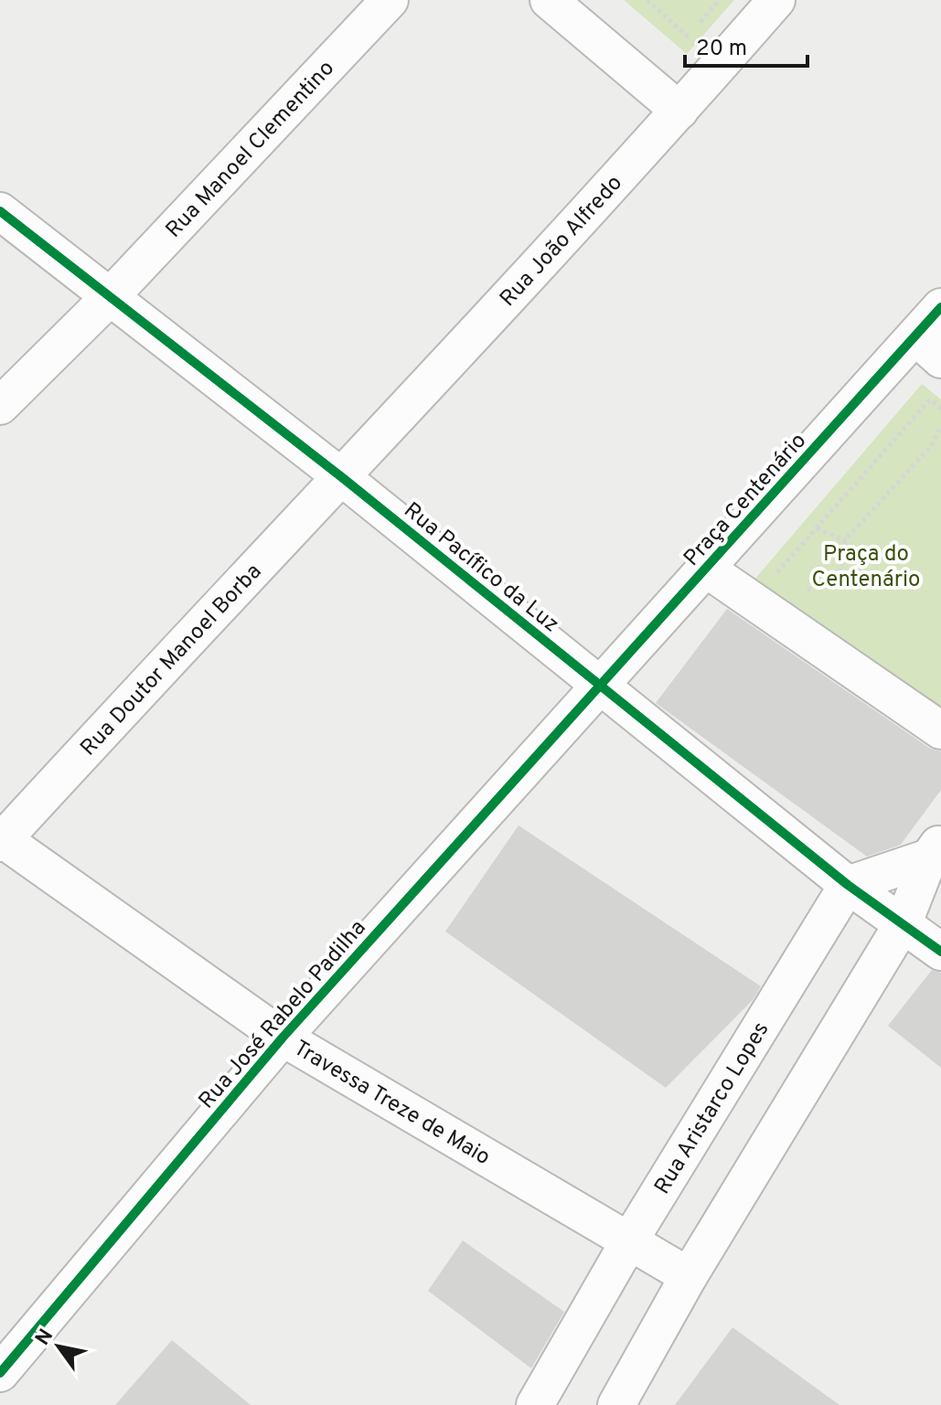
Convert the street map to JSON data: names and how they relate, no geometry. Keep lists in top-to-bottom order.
{
  "streets": {
    "street": [
      "Rua Manoel Clementino",
      "Rua João Alfredo",
      "Praça Centenário",
      "Rua Pacífico da Luz",
      "Rua Doutor Manoel Borba",
      "Rua José Rabelo Padilha",
      "Travessa Treze de Maio",
      "Rua Aristarco Lopes"
    ]
  },
  "crossings": [
    ["Rua Manoel Clementino", "Rua Pacífico da Luz"],
    ["Rua João Alfredo", "Rua Pacífico da Luz"],
    ["Rua João Alfredo", "Rua Doutor Manoel Borba"],
    ["Praça Centenário", "Rua Pacífico da Luz"],
    ["Praça Centenário", "Rua José Rabelo Padilha"],
    ["Rua Pacífico da Luz", "Rua Doutor Manoel Borba"],
    ["Rua Pacífico da Luz", "Rua José Rabelo Padilha"],
    ["Rua Pacífico da Luz", "Rua Aristarco Lopes"],
    ["Rua Doutor Manoel Borba", "Travessa Treze de Maio"],
    ["Rua José Rabelo Padilha", "Travessa Treze de Maio"],
    ["Travessa Treze de Maio", "Rua Aristarco Lopes"]
  ],
  "parks": ["Praça do Centenário"],
  "scale_bar": "20 m",
  "north": "top left"
}
